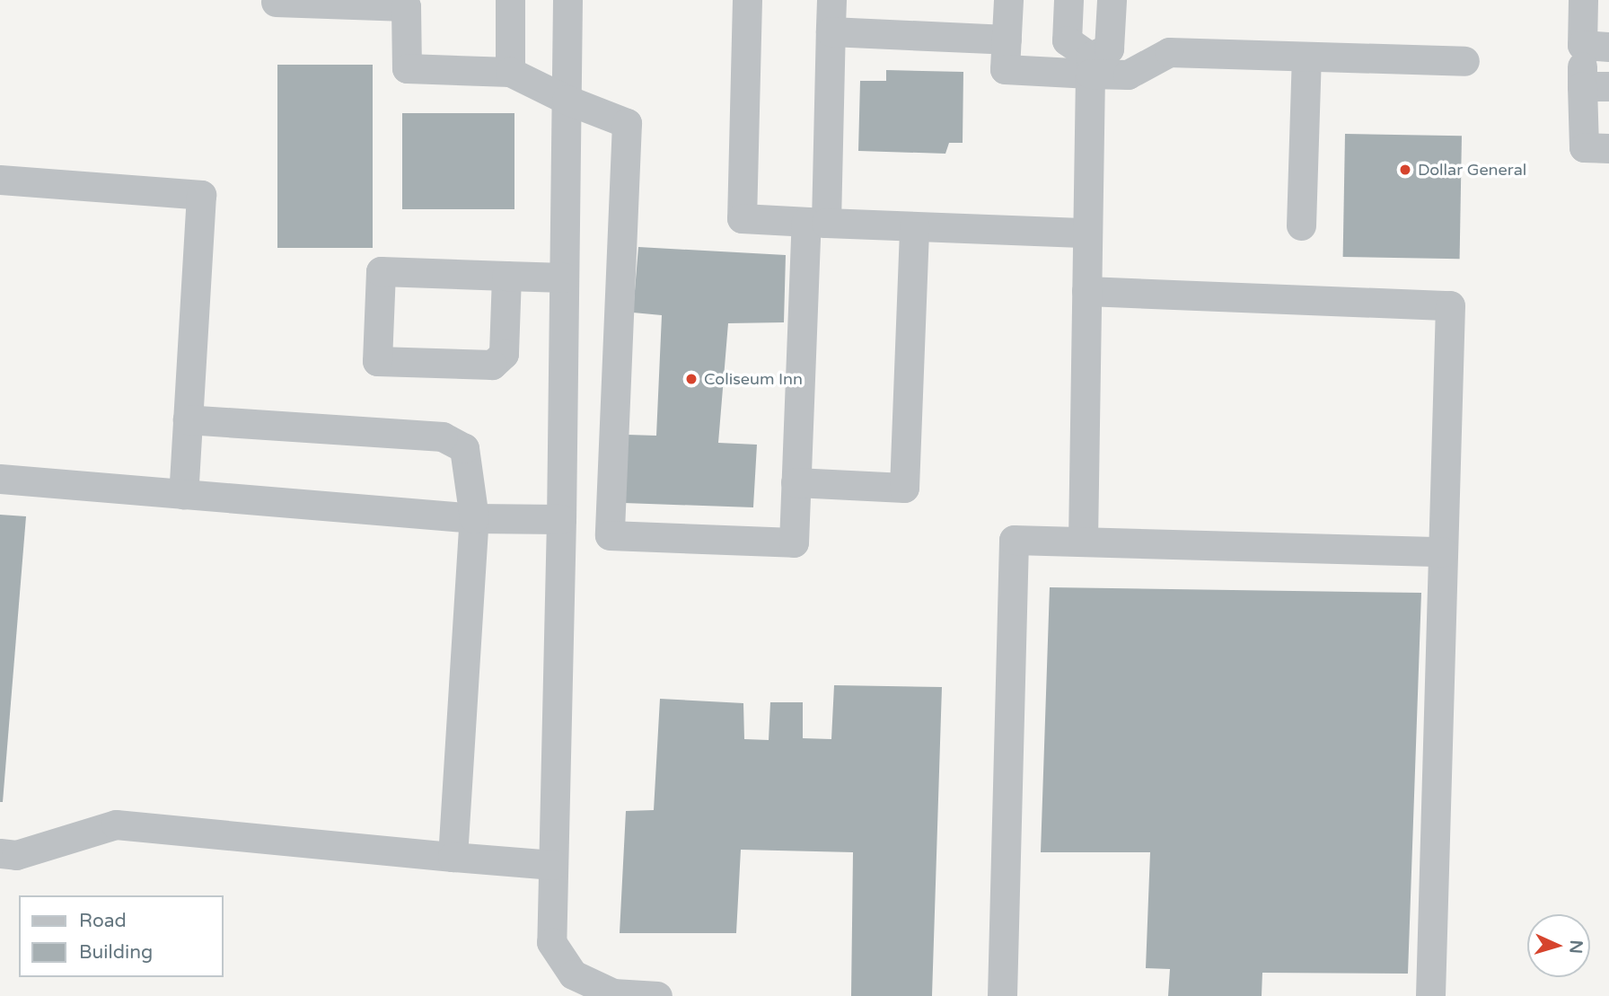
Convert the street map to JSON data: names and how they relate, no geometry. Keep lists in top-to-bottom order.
{
  "places": ["Dollar General", "Coliseum Inn"],
  "legend": ["Road", "Building"],
  "north": "right"
}
